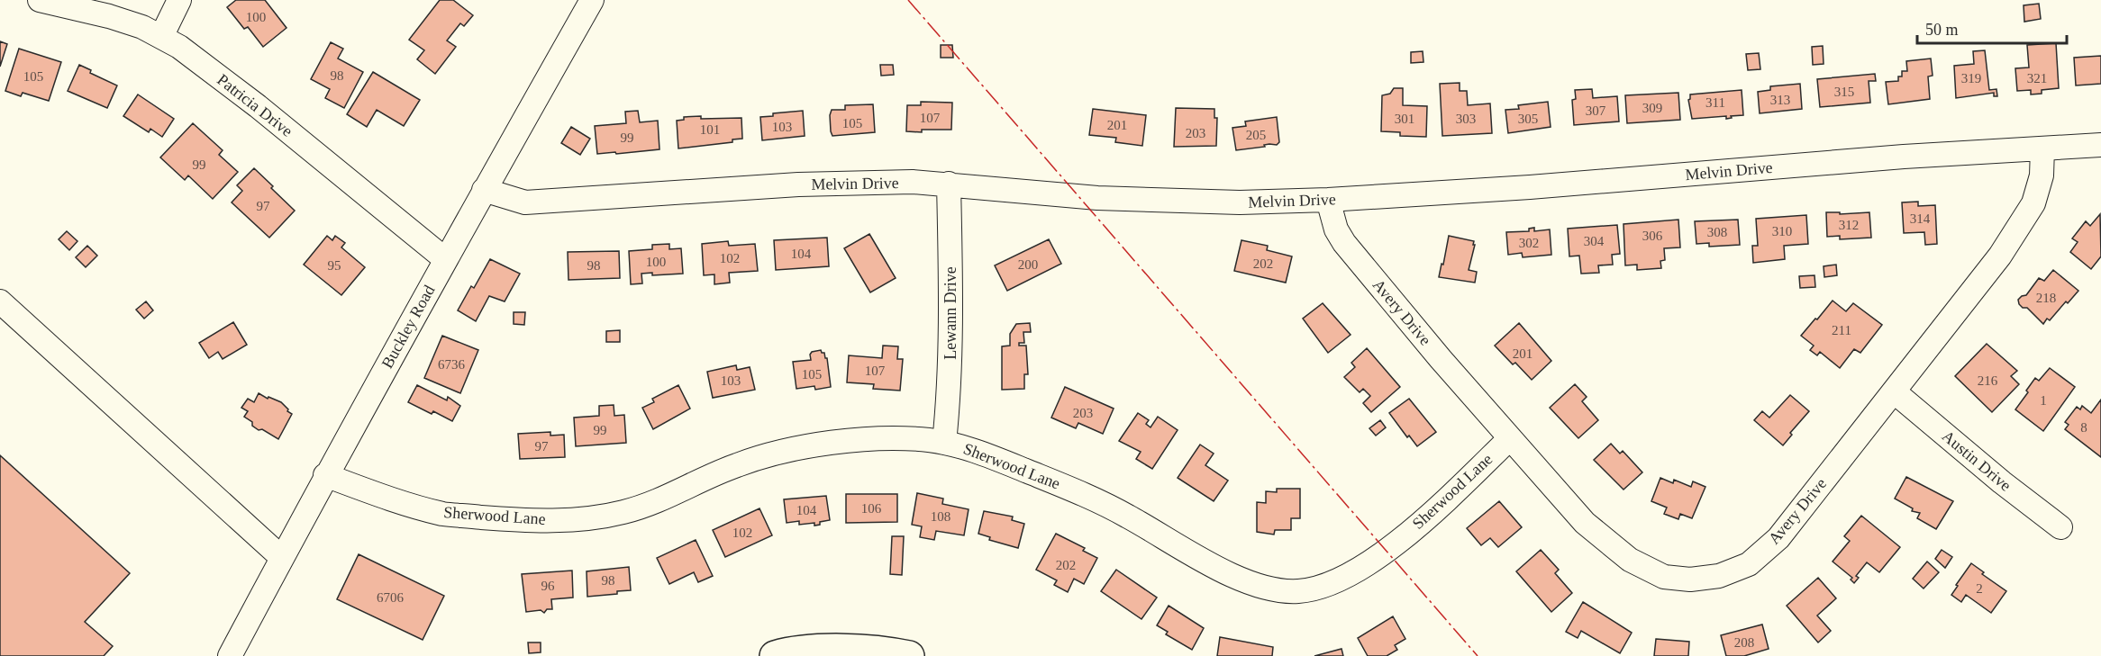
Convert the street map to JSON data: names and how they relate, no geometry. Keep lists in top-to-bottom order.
{
  "streets": {
    "street": [
      "Patricia Drive",
      "Melvin Drive",
      "Avery Drive",
      "Lewann Drive",
      "Buckley Road",
      "Austin Drive",
      "Sherwood Lane"
    ]
  },
  "crossings": [
    ["Patricia Drive", "Buckley Road"],
    ["Melvin Drive", "Avery Drive"],
    ["Melvin Drive", "Lewann Drive"],
    ["Melvin Drive", "Buckley Road"],
    ["Avery Drive", "Austin Drive"],
    ["Avery Drive", "Sherwood Lane"],
    ["Lewann Drive", "Sherwood Lane"],
    ["Buckley Road", "Sherwood Lane"]
  ],
  "house_numbers": [
    "100",
    "98",
    "105",
    "319",
    "321",
    "315",
    "313",
    "311",
    "309",
    "307",
    "107",
    "301",
    "303",
    "305",
    "105",
    "201",
    "103",
    "101",
    "203",
    "205",
    "99",
    "99",
    "97",
    "314",
    "312",
    "310",
    "308",
    "306",
    "304",
    "302",
    "104",
    "102",
    "100",
    "202",
    "200",
    "95",
    "98",
    "218",
    "211",
    "201",
    "6736",
    "107",
    "105",
    "103",
    "216",
    "1",
    "203",
    "8",
    "99",
    "97",
    "106",
    "104",
    "108",
    "102",
    "202",
    "98",
    "96",
    "2",
    "6706",
    "208"
  ],
  "scale_bar": "50 m"
}
